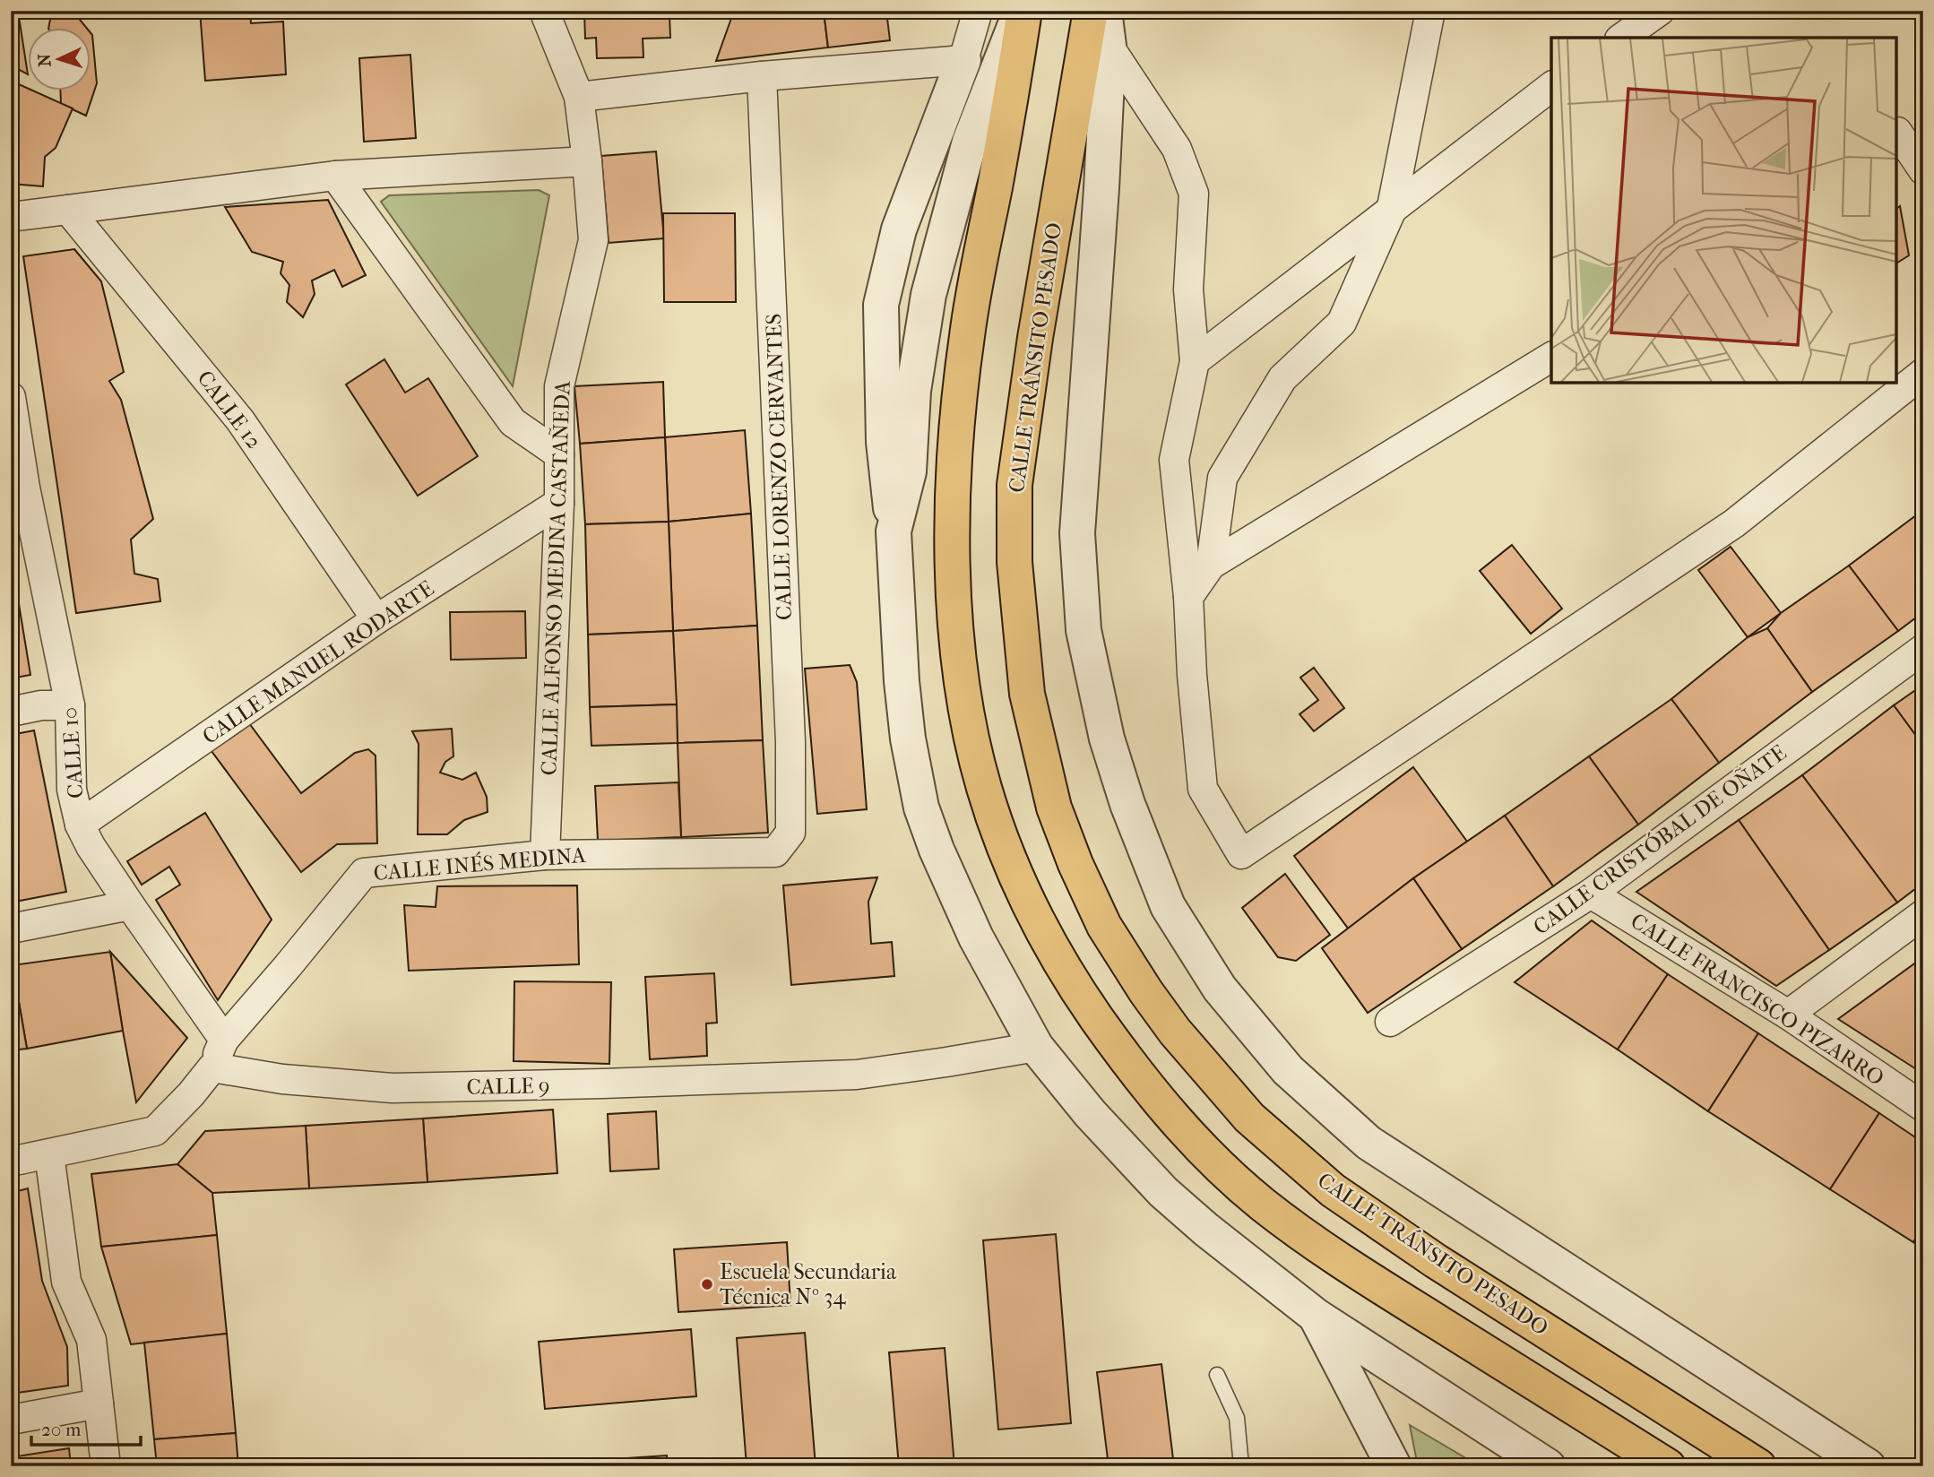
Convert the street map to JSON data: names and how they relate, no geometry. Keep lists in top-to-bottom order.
{
  "streets": {
    "main road": ["CALLE TRÁNSITO PESADO"],
    "street": [
      "CALLE 12",
      "CALLE LORENZO CERVANTES",
      "CALLE ALFONSO MEDINA CASTAÑEDA",
      "CALLE MANUEL RODARTE",
      "CALLE 10",
      "CALLE CRISTÓBAL DE OÑATE",
      "CALLE INÉS MEDINA",
      "CALLE FRANCISCO PIZARRO",
      "CALLE 9"
    ]
  },
  "crossings": [
    ["CALLE 12", "CALLE MANUEL RODARTE"],
    ["CALLE LORENZO CERVANTES", "CALLE INÉS MEDINA"],
    ["CALLE ALFONSO MEDINA CASTAÑEDA", "CALLE MANUEL RODARTE"],
    ["CALLE ALFONSO MEDINA CASTAÑEDA", "CALLE INÉS MEDINA"],
    ["CALLE MANUEL RODARTE", "CALLE 10"],
    ["CALLE 10", "CALLE INÉS MEDINA"],
    ["CALLE CRISTÓBAL DE OÑATE", "CALLE FRANCISCO PIZARRO"]
  ],
  "places": ["Escuela Secundaria Técnica Nº 34"],
  "scale_bar": "20 m",
  "north": "left"
}
